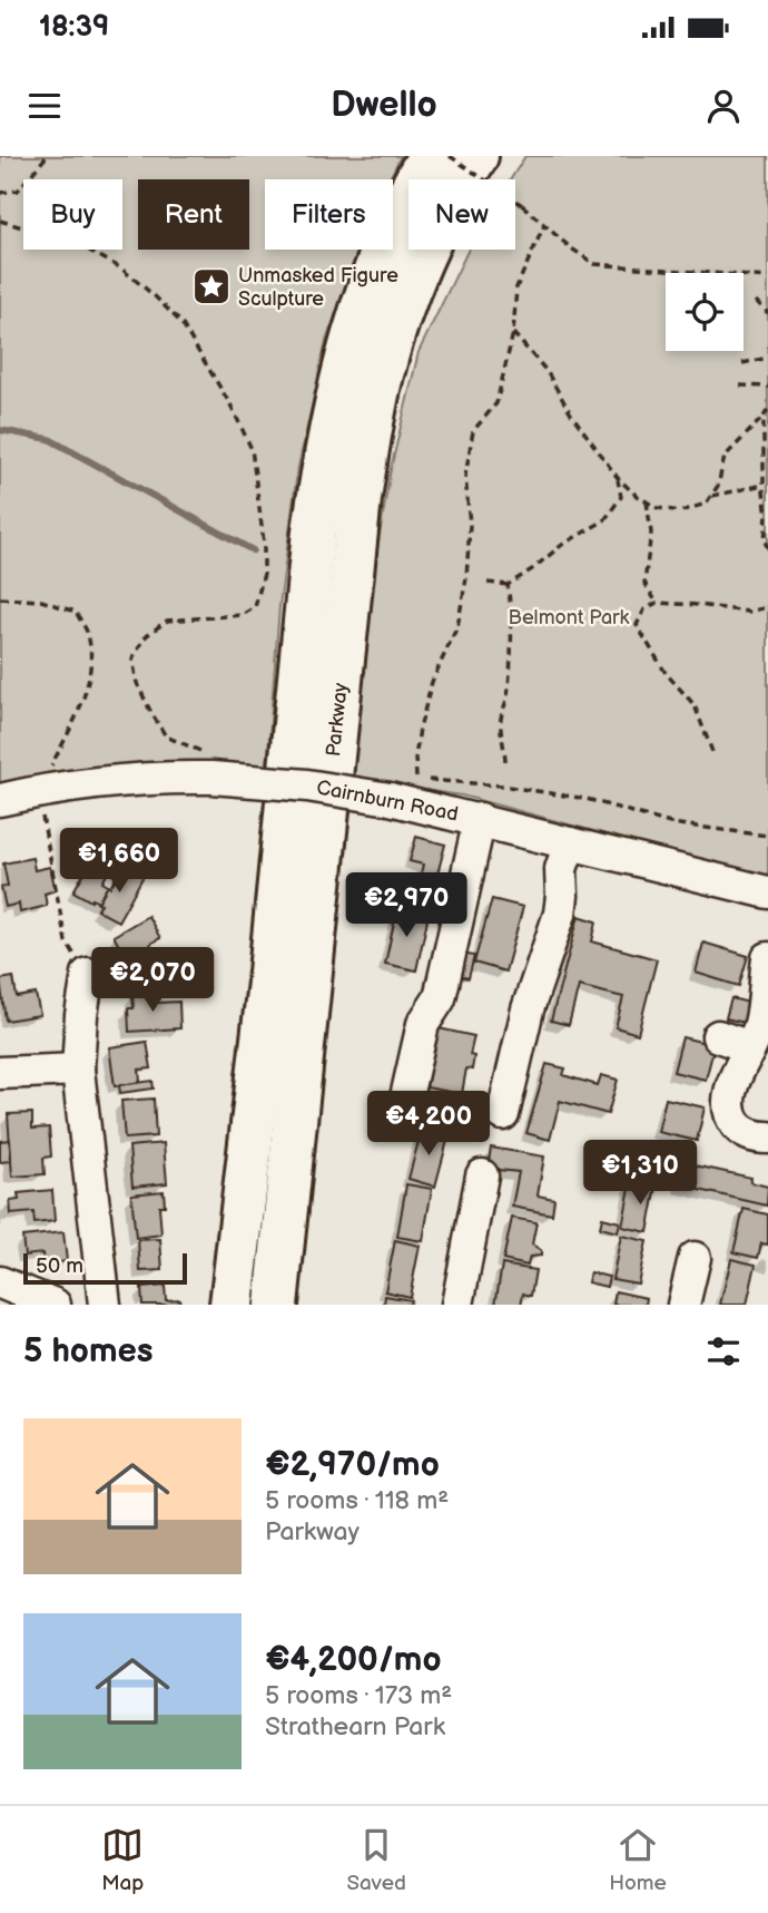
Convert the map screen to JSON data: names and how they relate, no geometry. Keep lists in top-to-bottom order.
{
  "streets": {
    "highway": ["Parkway"],
    "street": ["Cairnburn Road"]
  },
  "parks": ["Belmont Park"],
  "places": {
    "place": ["Unmasked Figure Sculpture"]
  },
  "scale_bar": "50 m",
  "page": {
    "status": "18:39",
    "header": "Dwello",
    "chip": [
      "Buy",
      "Rent",
      "Filters",
      "New"
    ],
    "price": [
      "€1,660",
      "€2,970",
      "€2,070",
      "€4,200",
      "€1,310"
    ],
    "scale": "50 m",
    "heading": "5 homes",
    "list": [
      {
        "name": "€2,970/mo",
        "note": "5 rooms · 118 m² · Parkway"
      },
      {
        "name": "€4,200/mo",
        "note": "5 rooms · 173 m² · Strathearn Park"
      }
    ],
    "tabs": ["Map", "Saved", "Home"]
  }
}
